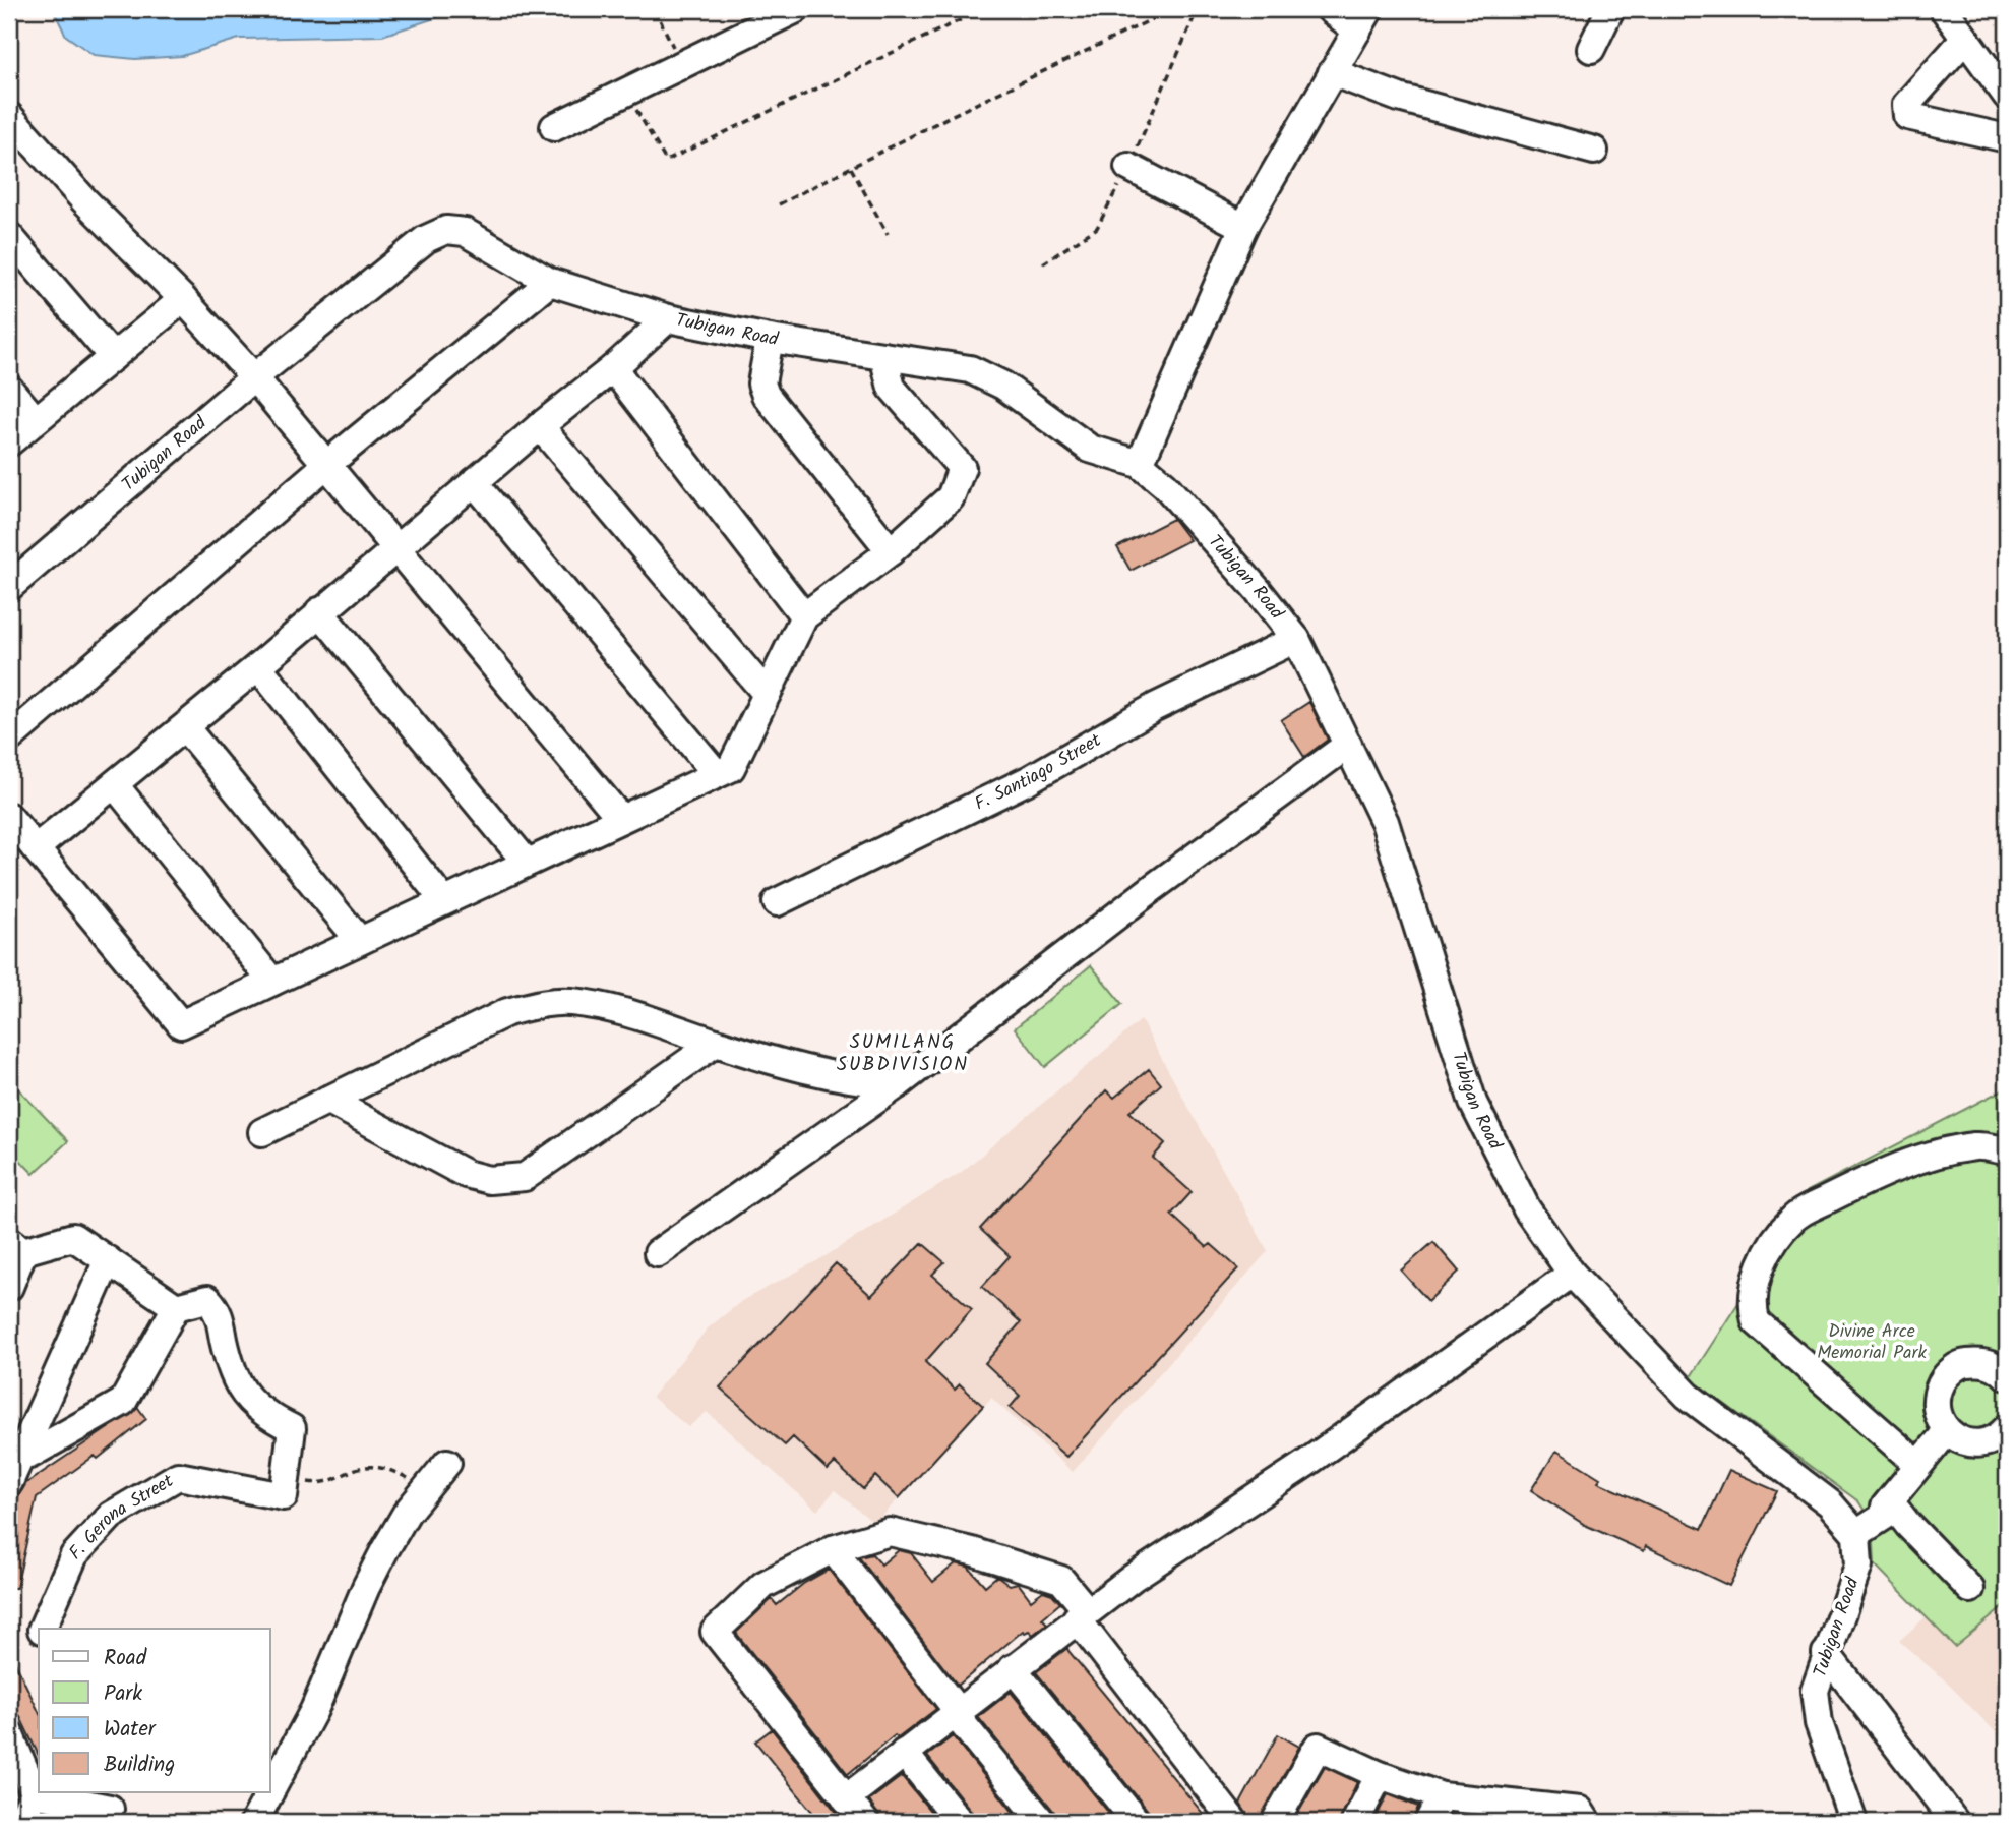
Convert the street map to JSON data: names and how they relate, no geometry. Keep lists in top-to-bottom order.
{
  "streets": {
    "street": ["Tubigan Road", "F. Santiago Street", "F. Gerona Street"]
  },
  "crossings": [
    ["Tubigan Road", "F. Santiago Street"]
  ],
  "districts": ["SUMILANG SUBDIVISION"],
  "parks": ["Divine Arce Memorial Park"],
  "legend": [
    "Road",
    "Park",
    "Water",
    "Building"
  ]
}
